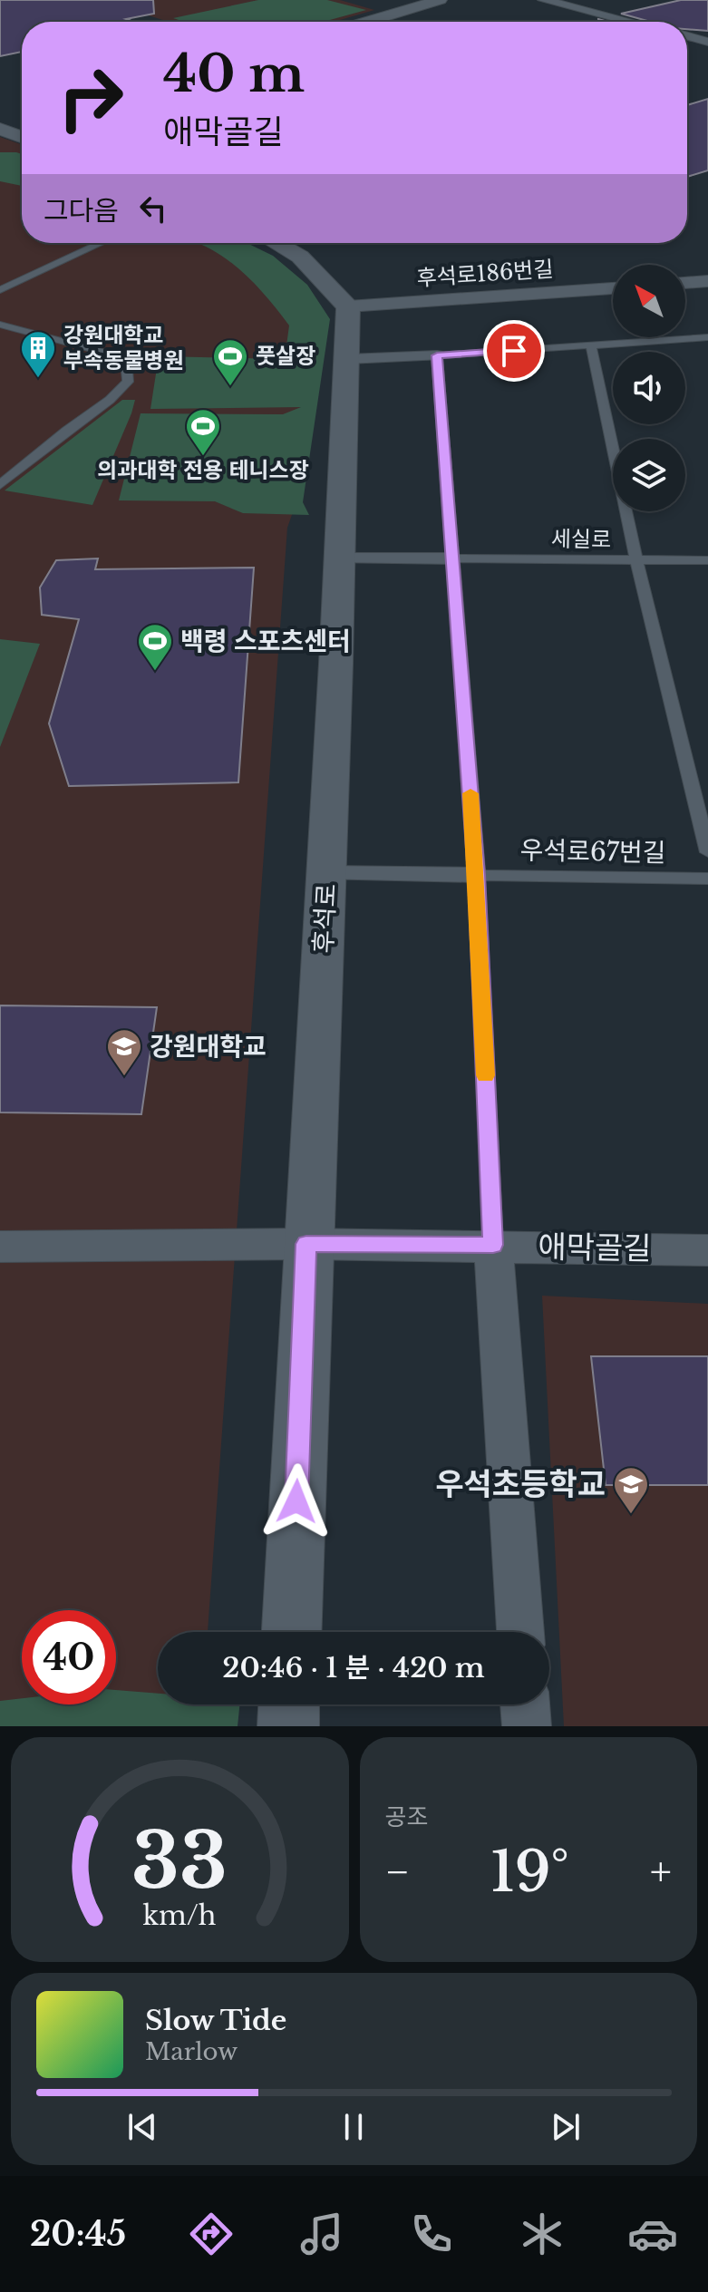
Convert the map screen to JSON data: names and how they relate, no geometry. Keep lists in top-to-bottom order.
{
  "streets": {
    "street": ["후석로186번길", "후석로", "애막골길"],
    "lane": ["세실로", "우석로67번길"]
  },
  "crossings": [
    ["후석로186번길", "후석로"],
    ["후석로", "애막골길"]
  ],
  "places": {
    "building": ["강원대학교 부속동물병원"],
    "sports": ["풋살장", "의과대학 전용 테니스장", "백령 스포츠센터"],
    "school or university": ["강원대학교", "우석초등학교"]
  },
  "north": "top left",
  "page": {
    "turn": ["40 m", "애막골길"],
    "then": "그다음",
    "limit": "40",
    "trip": "20:46 · 1 분 · 420 m",
    "tile": "공조",
    "heat": ["−", "19°", "+"],
    "song": ["Slow Tide", "Marlow"],
    "tabs": "20:45",
    "gauge": ["33", "km/h"]
  }
}
